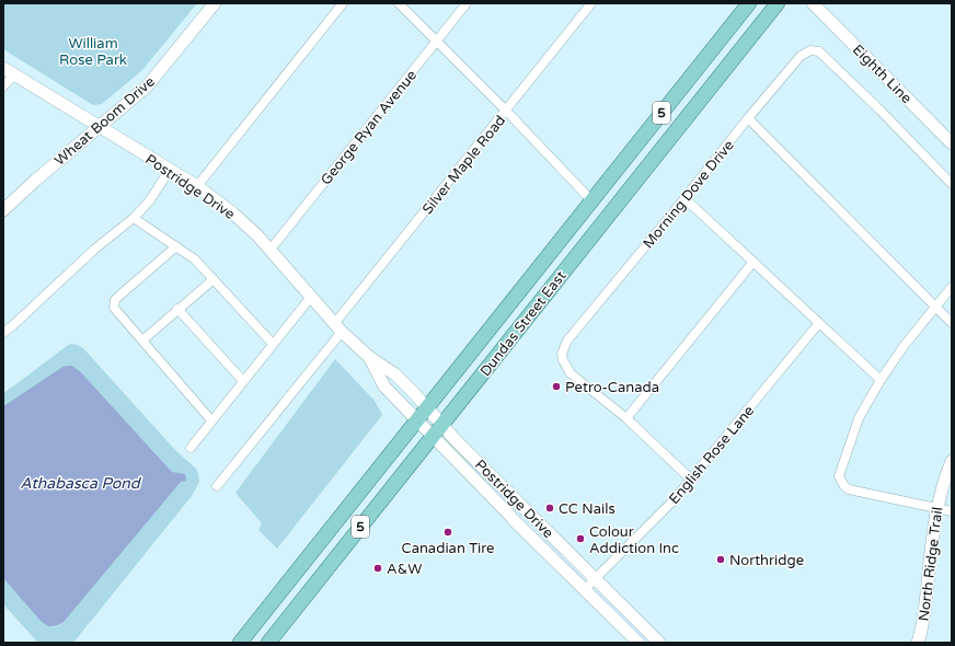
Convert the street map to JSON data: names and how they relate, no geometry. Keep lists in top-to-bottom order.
{
  "streets": {
    "main road": ["5", "Dundas Street East"],
    "street": [
      "Eighth Line",
      "Wheat Boom Drive",
      "George Ryan Avenue",
      "Silver Maple Road",
      "Postridge Drive",
      "Morning Dove Drive",
      "English Rose Lane",
      "North Ridge Trail"
    ]
  },
  "crossings": [
    ["Wheat Boom Drive", "Postridge Drive"],
    ["George Ryan Avenue", "Postridge Drive"],
    ["Silver Maple Road", "Postridge Drive"],
    ["Postridge Drive", "Dundas Street East"],
    ["Postridge Drive", "English Rose Lane"],
    ["Morning Dove Drive", "English Rose Lane"]
  ],
  "water": ["Athabasca Pond"],
  "parks": ["William Rose Park"],
  "places": [
    "Petro-Canada",
    "CC Nails",
    "Canadian Tire",
    "Colour Addiction Inc",
    "Northridge",
    "A&W"
  ]
}
